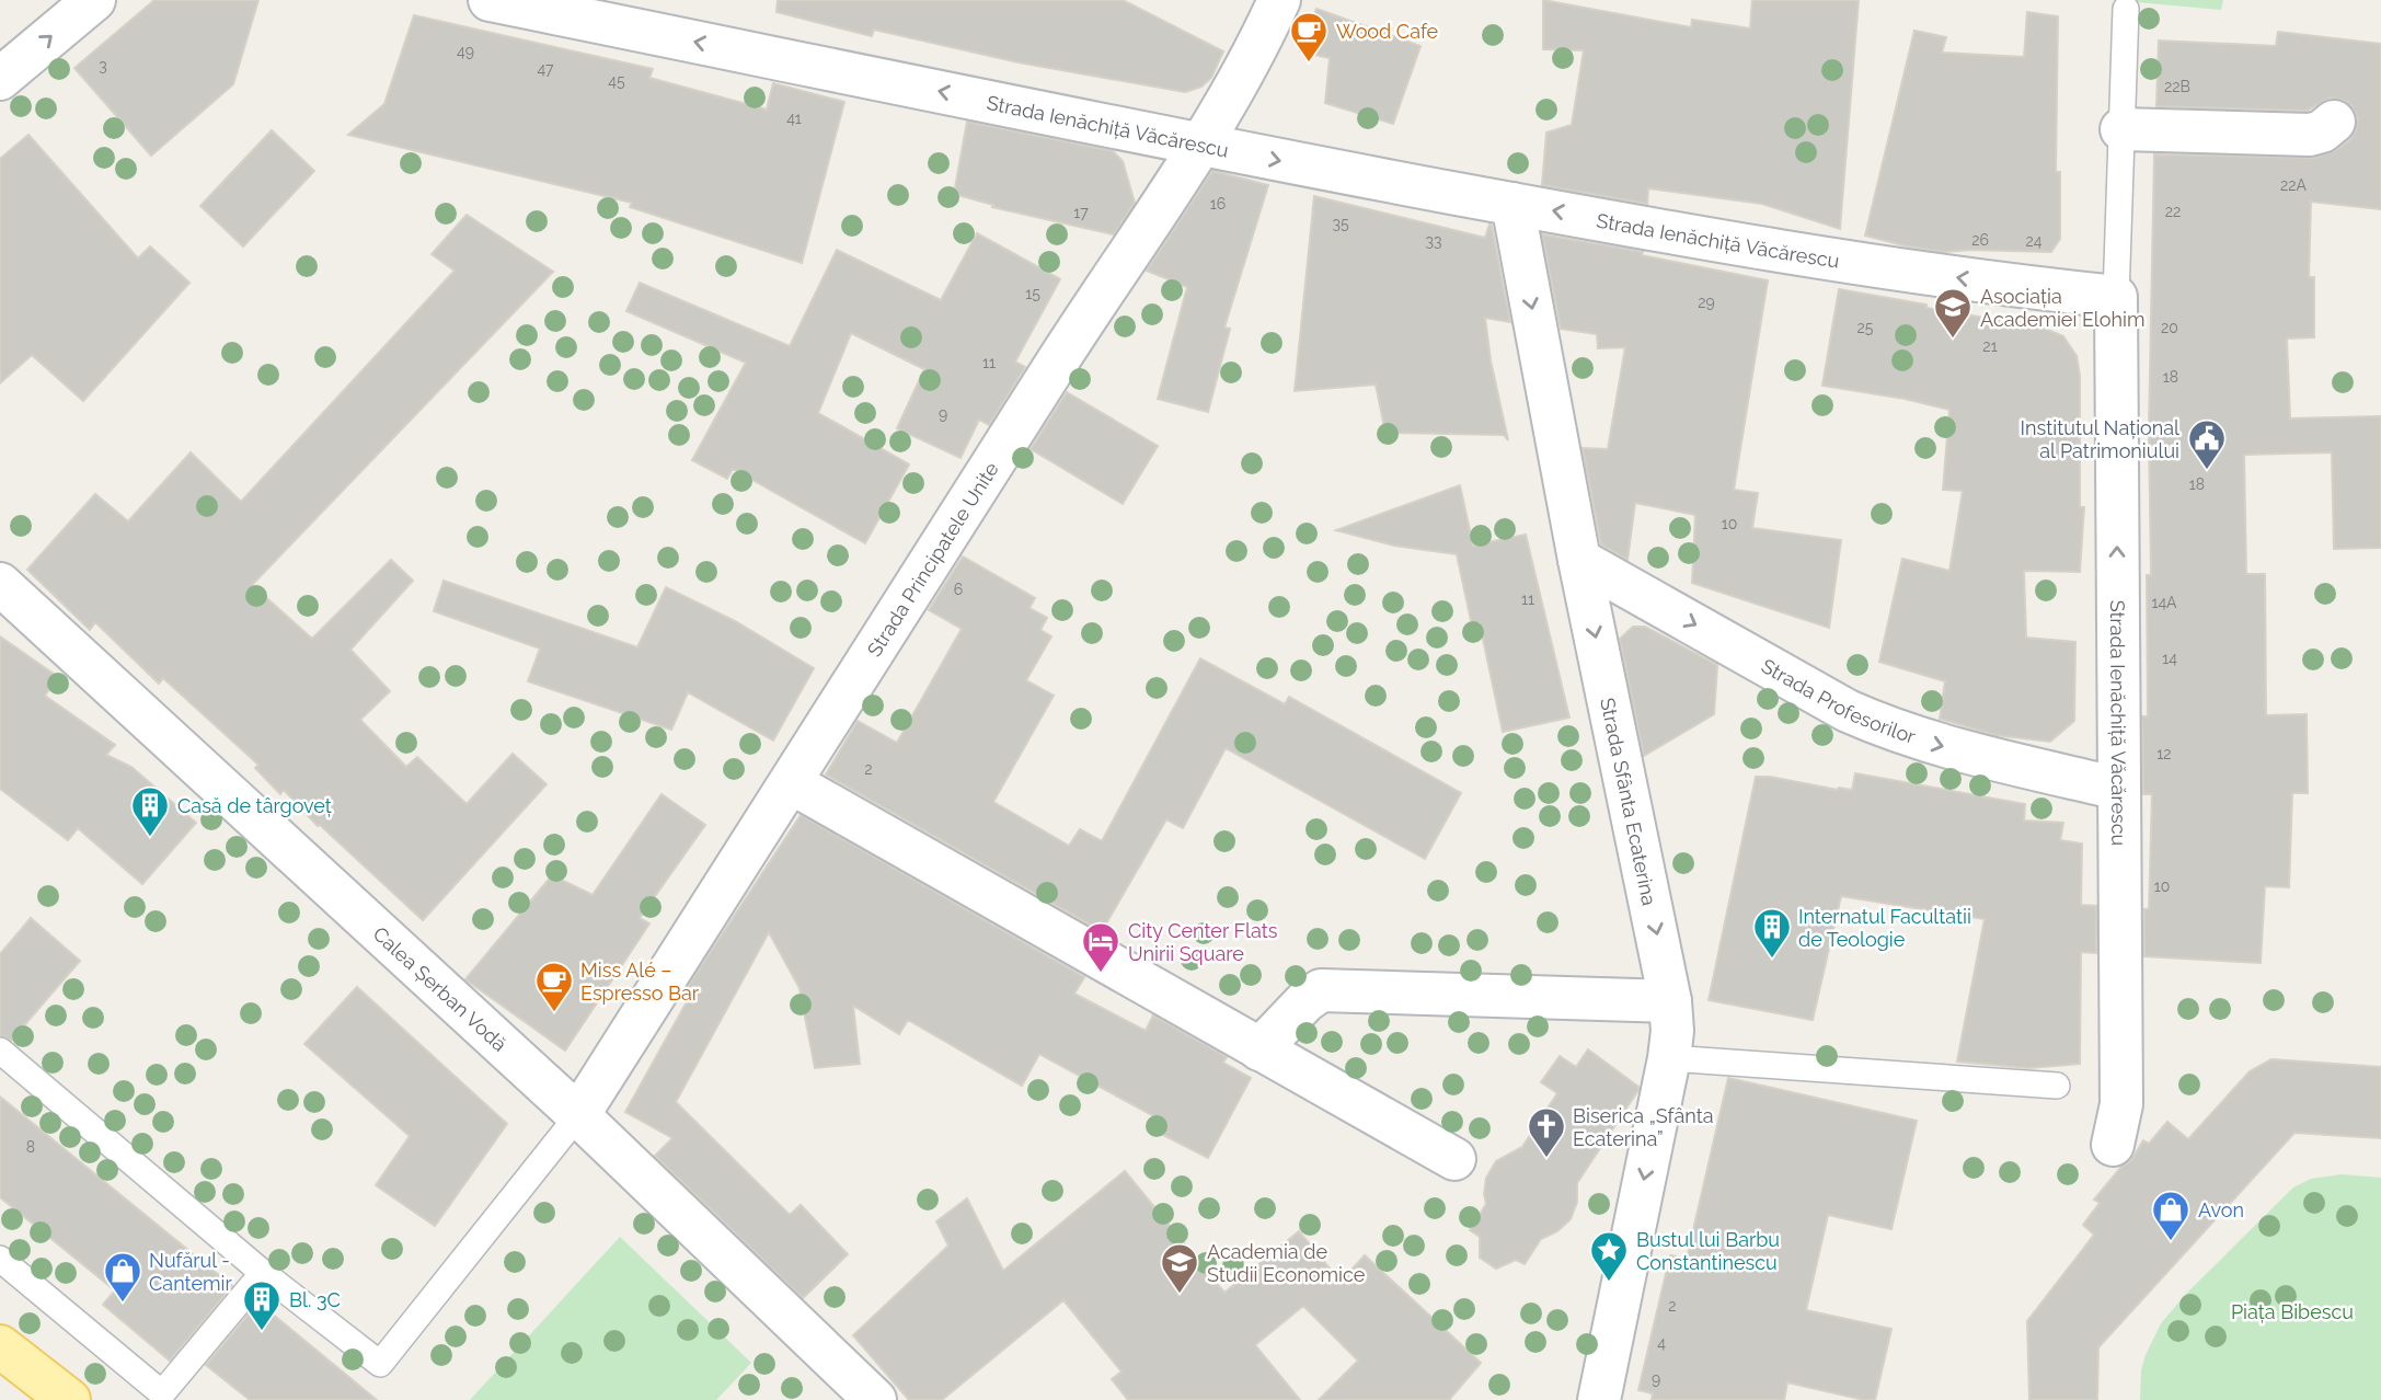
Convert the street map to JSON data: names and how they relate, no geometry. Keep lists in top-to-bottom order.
{
  "streets": {
    "street": [
      "Strada Ienăchiță Văcărescu",
      "Strada Principatele Unite",
      "Strada Profesorilor",
      "Strada Sfânta Ecaterina",
      "Calea Șerban Vodă"
    ]
  },
  "crossings": [
    ["Strada Ienăchiță Văcărescu", "Strada Principatele Unite"],
    ["Strada Ienăchiță Văcărescu", "Strada Profesorilor"],
    ["Strada Ienăchiță Văcărescu", "Strada Sfânta Ecaterina"],
    ["Strada Principatele Unite", "Calea Șerban Vodă"],
    ["Strada Profesorilor", "Strada Sfânta Ecaterina"]
  ],
  "one_way": ["Strada Profesorilor", "Strada Sfânta Ecaterina"],
  "parks": ["Piața Bibescu"],
  "places": {
    "cafe": ["Wood Cafe", "Miss Alé – Espresso Bar"],
    "school or university": ["Asociația Academiei Elohim", "Academia de Studii Economice"],
    "public building": ["Institutul Național al Patrimoniului"],
    "building": ["Casă de târgoveț", "Internatul Facultatii de Teologie", "Bl. 3C"],
    "hotel": ["City Center Flats Unirii Square"],
    "church": ["Biserica „Sfânta Ecaterina”"],
    "shop": ["Avon", "Nufărul - Cantemir"],
    "place": ["Bustul lui Barbu Constantinescu"]
  },
  "house_numbers": [
    "49",
    "3",
    "47",
    "45",
    "22B",
    "41",
    "22A",
    "16",
    "22",
    "17",
    "35",
    "26",
    "33",
    "24",
    "15",
    "29",
    "25",
    "20",
    "21",
    "11",
    "18",
    "9",
    "18",
    "10",
    "6",
    "11",
    "14A",
    "14",
    "12",
    "2",
    "10",
    "8",
    "2",
    "4",
    "9"
  ]
}
